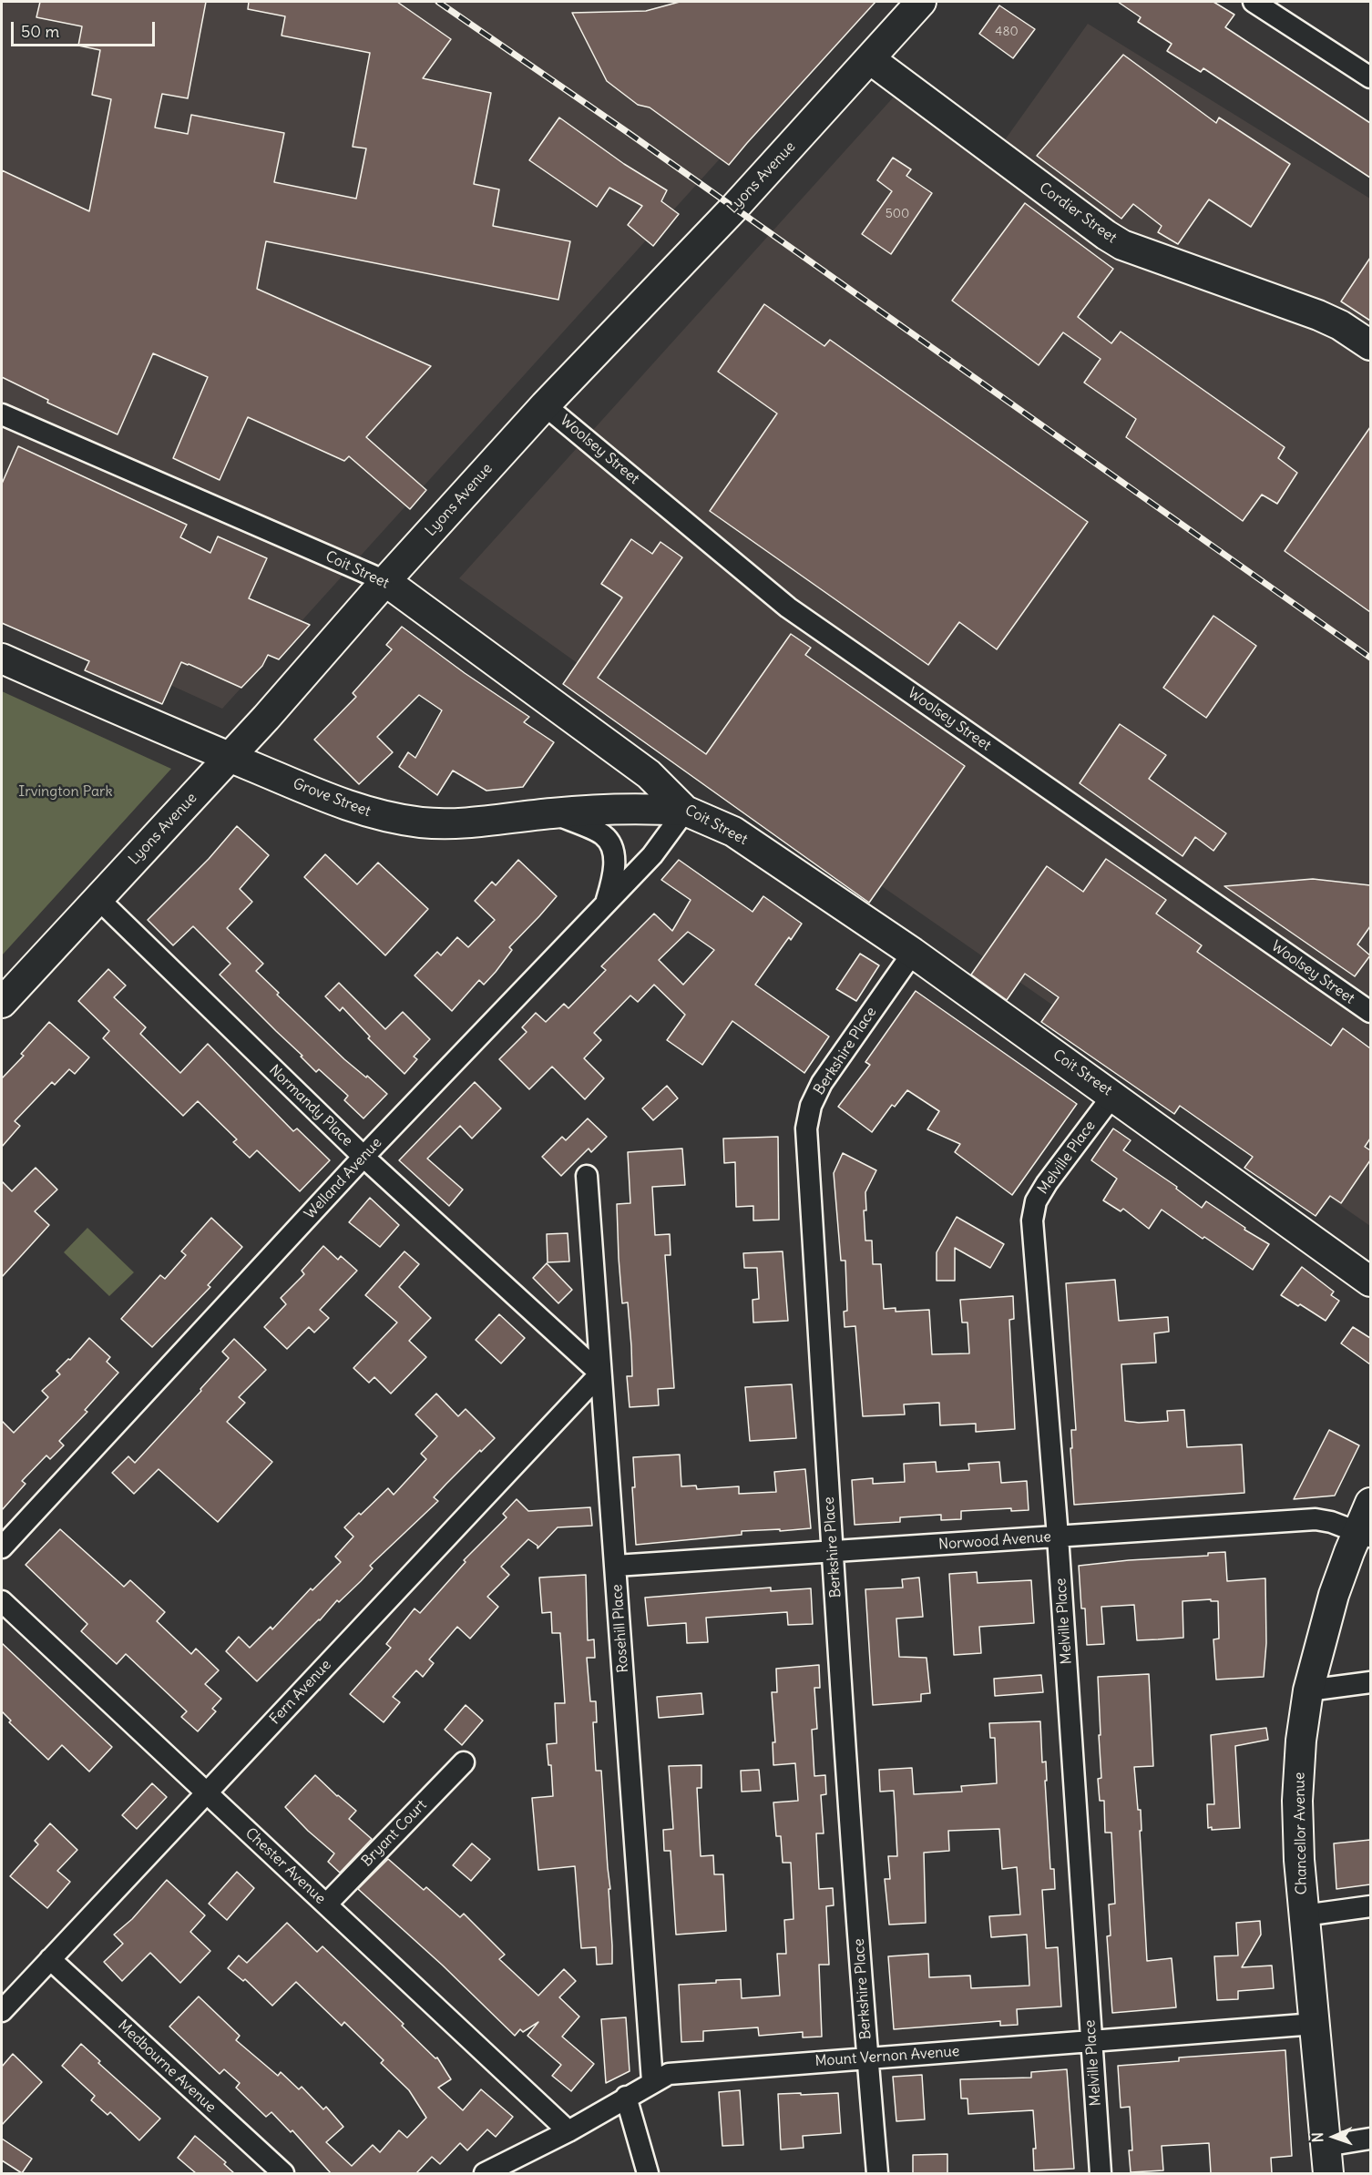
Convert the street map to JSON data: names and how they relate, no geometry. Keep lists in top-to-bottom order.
{
  "streets": {
    "main road": [
      "Lyons Avenue",
      "Cordier Street",
      "Coit Street",
      "Grove Street",
      "Chancellor Avenue"
    ],
    "street": [
      "Woolsey Street",
      "Berkshire Place",
      "Normandy Place",
      "Melville Place",
      "Welland Avenue",
      "Norwood Avenue",
      "Rosehill Place",
      "Fern Avenue",
      "Bryant Court",
      "Chester Avenue",
      "Mount Vernon Avenue",
      "Medbourne Avenue"
    ]
  },
  "crossings": [
    ["Lyons Avenue", "Cordier Street"],
    ["Lyons Avenue", "Woolsey Street"],
    ["Lyons Avenue", "Coit Street"],
    ["Lyons Avenue", "Grove Street"],
    ["Lyons Avenue", "Normandy Place"],
    ["Coit Street", "Grove Street"],
    ["Coit Street", "Berkshire Place"],
    ["Coit Street", "Melville Place"],
    ["Coit Street", "Welland Avenue"],
    ["Grove Street", "Welland Avenue"],
    ["Berkshire Place", "Norwood Avenue"],
    ["Berkshire Place", "Mount Vernon Avenue"],
    ["Normandy Place", "Welland Avenue"],
    ["Normandy Place", "Rosehill Place"],
    ["Normandy Place", "Fern Avenue"],
    ["Melville Place", "Norwood Avenue"],
    ["Melville Place", "Mount Vernon Avenue"],
    ["Norwood Avenue", "Rosehill Place"],
    ["Norwood Avenue", "Chancellor Avenue"],
    ["Rosehill Place", "Fern Avenue"],
    ["Rosehill Place", "Mount Vernon Avenue"],
    ["Fern Avenue", "Chester Avenue"],
    ["Fern Avenue", "Medbourne Avenue"],
    ["Bryant Court", "Chester Avenue"],
    ["Chancellor Avenue", "Mount Vernon Avenue"],
    ["Chester Avenue", "Mount Vernon Avenue"]
  ],
  "parks": ["Irvington Park"],
  "house_numbers": ["480", "500"],
  "scale_bar": "50 m",
  "north": "left"
}
